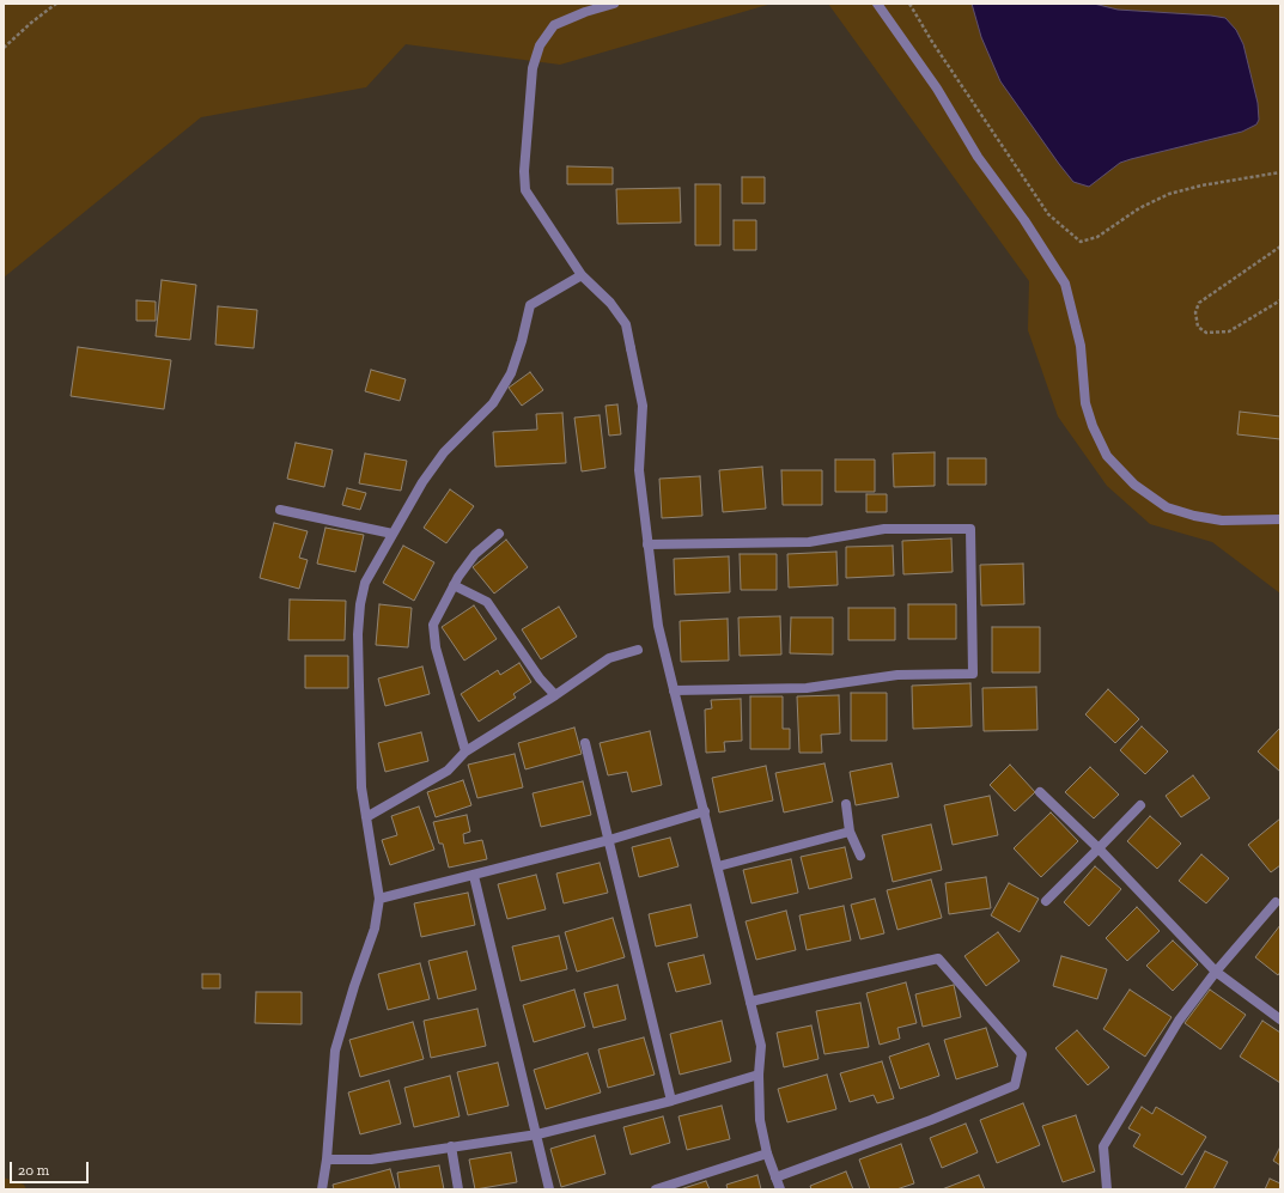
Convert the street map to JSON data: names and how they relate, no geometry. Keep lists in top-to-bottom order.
{
  "scale_bar": "20 m"
}
